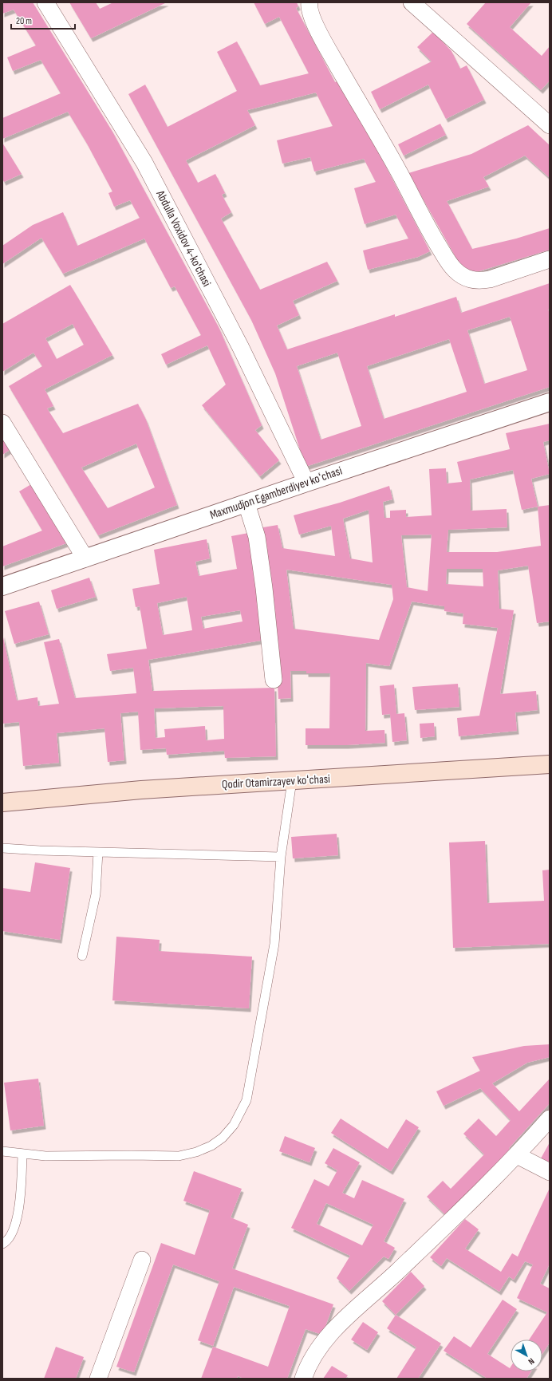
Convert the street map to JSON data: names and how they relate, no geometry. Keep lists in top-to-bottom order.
{
  "streets": {
    "main road": ["Qodir Otamirzayev koʻchasi"],
    "street": ["Abdulla Voxidov 4-ko'chasi", "Maxmudjon Egamberdiyev koʻchasi"]
  },
  "crossings": [
    ["Abdulla Voxidov 4-ko'chasi", "Maxmudjon Egamberdiyev koʻchasi"]
  ],
  "scale_bar": "20 m",
  "north": "bottom right"
}
